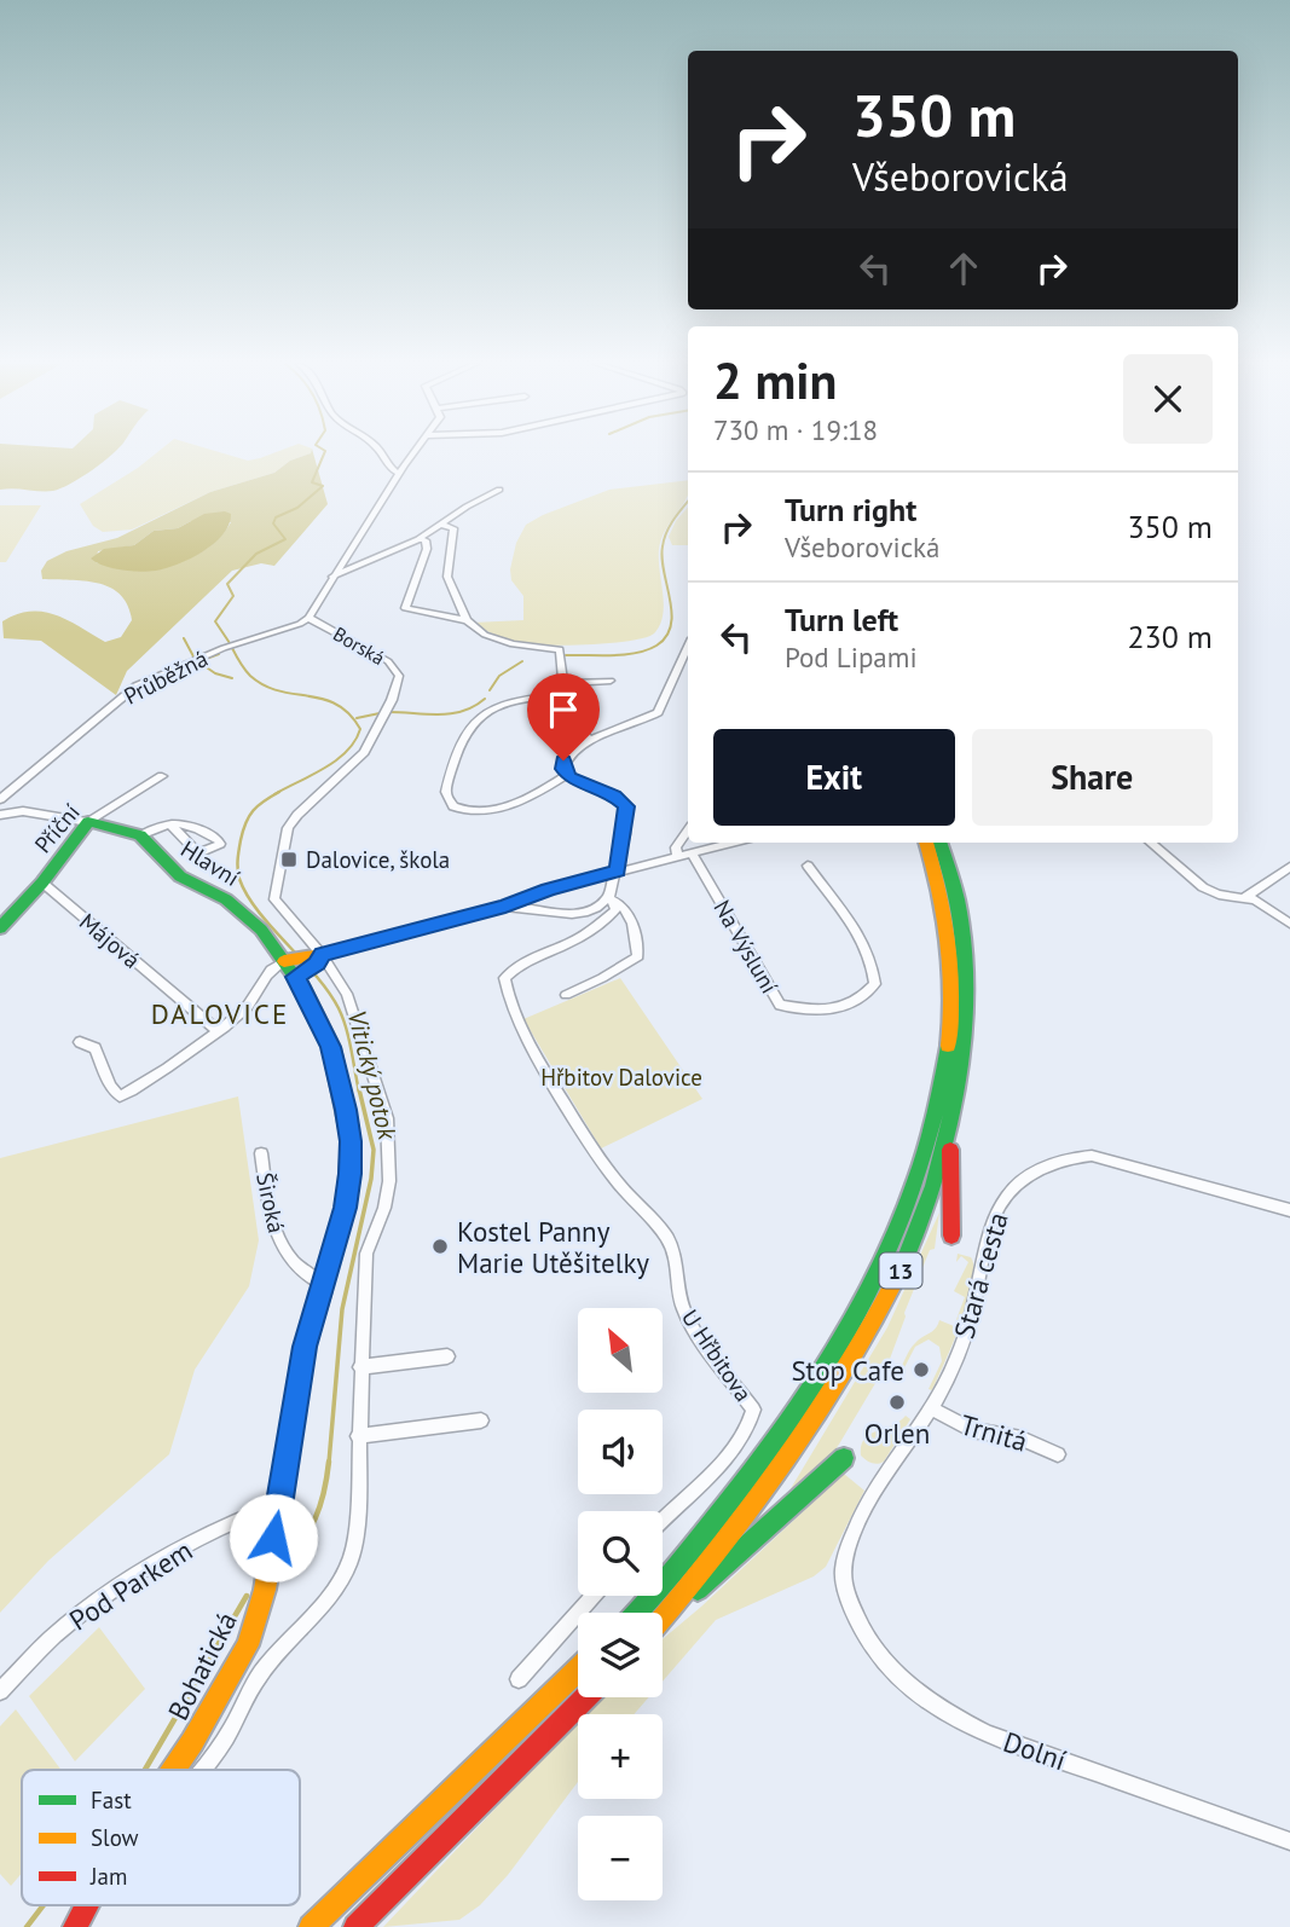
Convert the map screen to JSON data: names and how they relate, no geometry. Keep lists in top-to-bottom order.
{
  "streets": {
    "main road": [
      "Příční",
      "Hlavní",
      "13",
      "Bohatická"
    ],
    "street": [
      "Borská",
      "Průběžná",
      "Májová",
      "Na Výsluní",
      "Široká",
      "Stará cesta",
      "U Hřbitova",
      "Trnitá",
      "Pod Parkem",
      "Dolní"
    ]
  },
  "crossings": [
    ["Borská", "Průběžná"],
    ["Borská", "Hlavní"],
    ["Borská", "Bohatická"],
    ["Příční", "Májová"],
    ["Hlavní", "Bohatická"],
    ["Široká", "Bohatická"],
    ["Stará cesta", "Trnitá"],
    ["Stará cesta", "Dolní"],
    ["Pod Parkem", "Bohatická"]
  ],
  "districts": ["DALOVICE"],
  "water": ["Vitický potok"],
  "parks": ["Hřbitov Dalovice"],
  "places": {
    "transit": ["Dalovice, škola"],
    "other": ["Kostel Panny Marie Utěšitelky", "Stop Cafe", "Orlen"]
  },
  "legend": ["Fast", "Slow", "Jam"],
  "north": "top left",
  "page": {
    "turn": ["350 m", "Všeborovická"],
    "heading": ["2 min", "730 m · 19:18"],
    "list": [
      {
        "name": "Turn right",
        "note": "Všeborovická",
        "value": "350 m"
      },
      {
        "name": "Turn left",
        "note": "Pod Lipami",
        "value": "230 m"
      }
    ],
    "buttons": ["Exit", "Share"],
    "map_buttons": ["+", "−"]
  }
}
